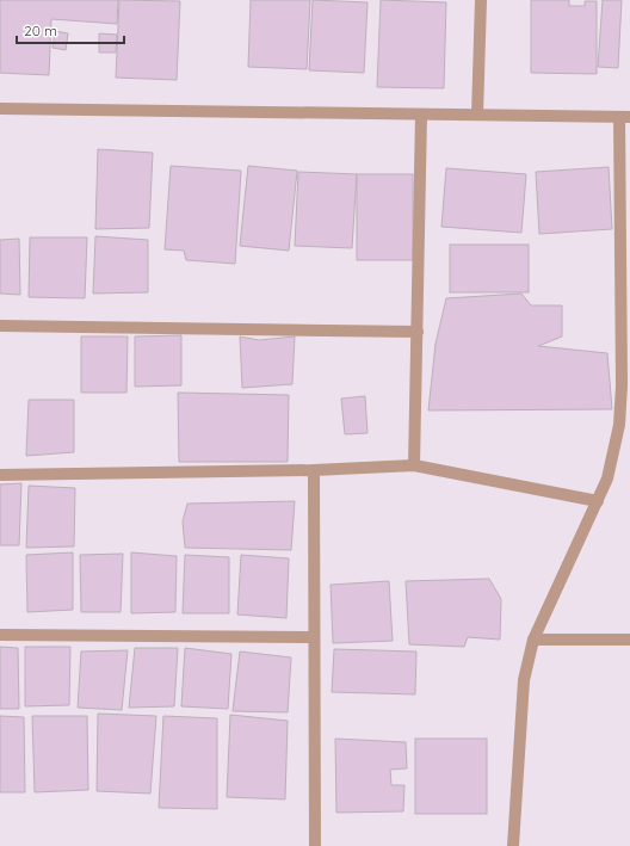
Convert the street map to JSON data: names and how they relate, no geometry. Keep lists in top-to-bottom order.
{
  "scale_bar": "20 m"
}
